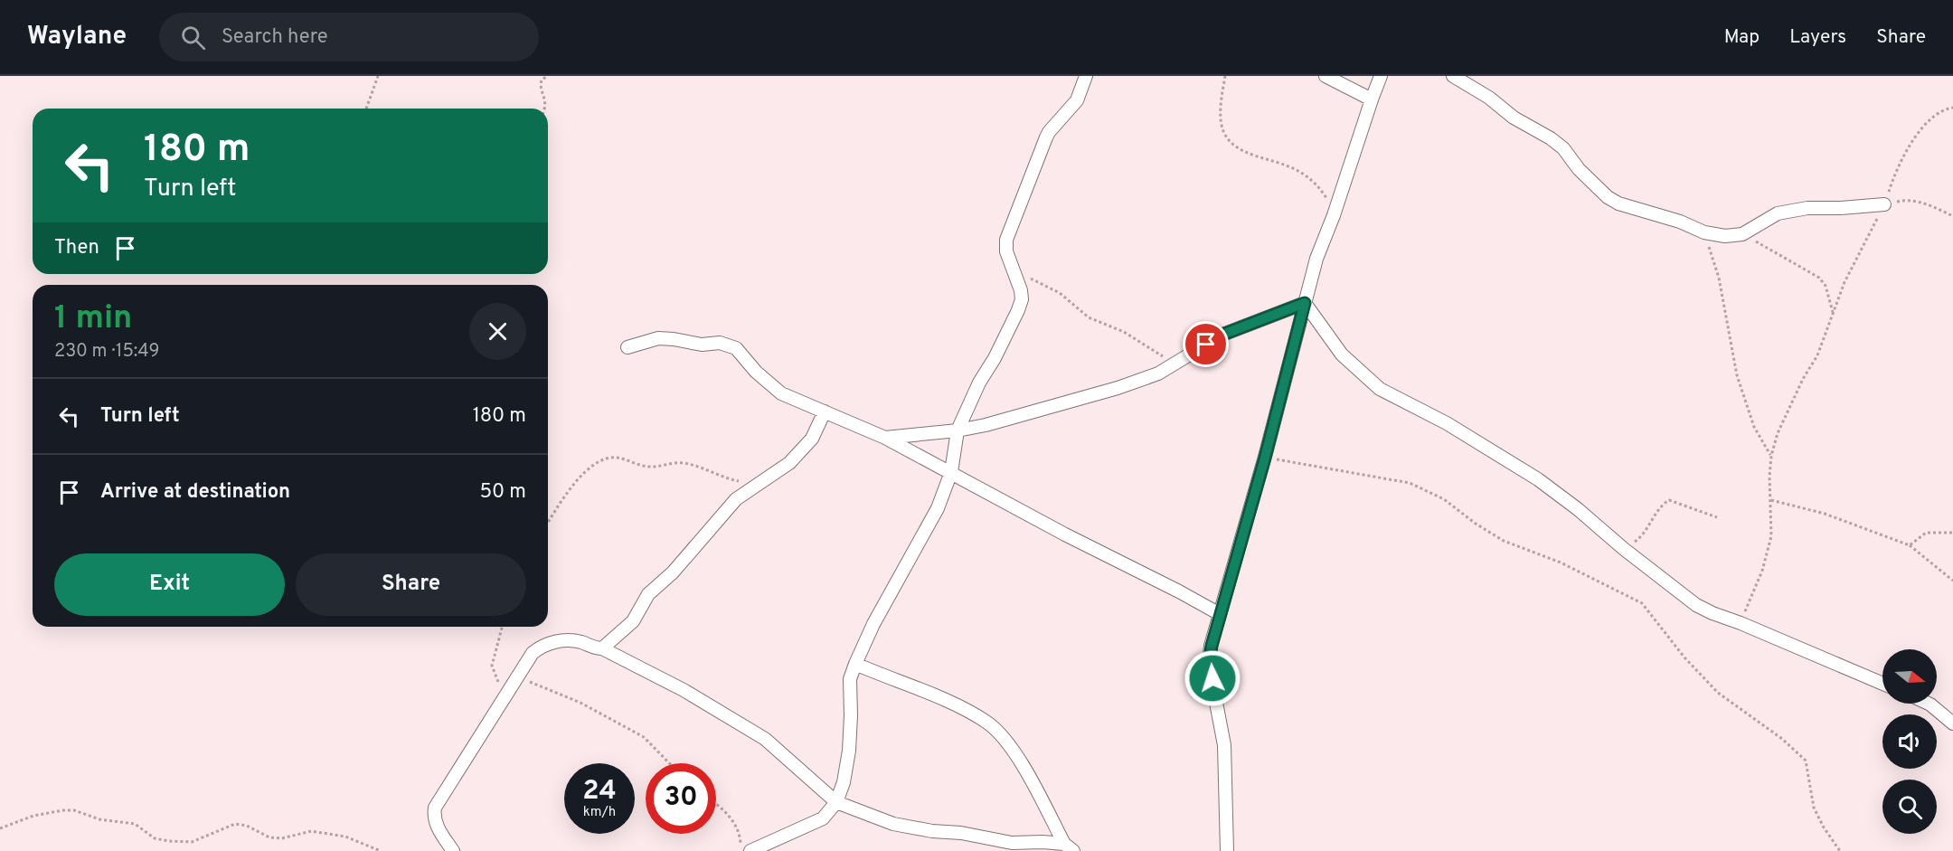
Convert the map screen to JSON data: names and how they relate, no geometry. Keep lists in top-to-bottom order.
{
  "north": "right",
  "page": {
    "header": "Waylane",
    "search": "Search here",
    "nav": ["Map", "Layers", "Share"],
    "turn": ["180 m", "Turn left"],
    "then": "Then",
    "heading": ["1 min", "230 m · 15:49"],
    "list": [
      {
        "name": "Turn left",
        "value": "180 m"
      },
      {
        "name": "Arrive at destination",
        "value": "50 m"
      }
    ],
    "buttons": ["Exit", "Share"],
    "speed": "24 km/h",
    "limit": "30"
  }
}
